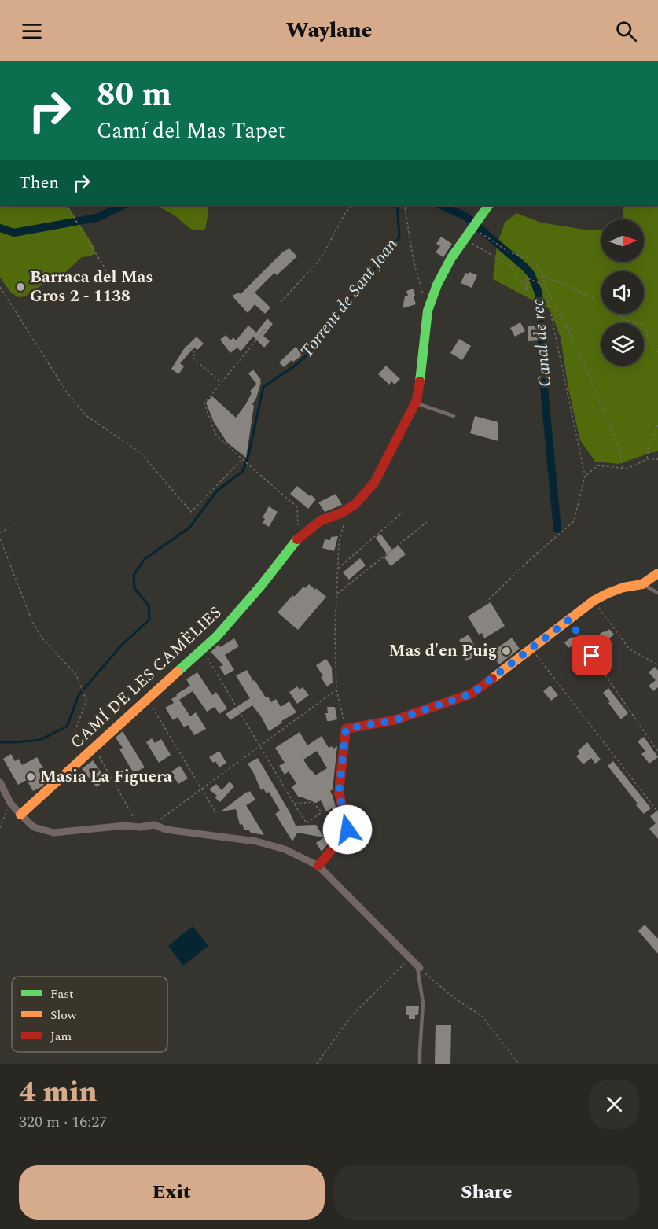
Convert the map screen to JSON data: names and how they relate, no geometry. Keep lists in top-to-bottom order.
{
  "streets": {
    "street": ["CAMÍ DE LES CAMÈLIES"]
  },
  "water": ["Torrent de Sant Joan", "Canal de rec"],
  "places": ["Barraca del Mas Gros 2 - 1138", "Mas d'en Puig", "Masia La Figuera"],
  "legend": ["Fast", "Slow", "Jam"],
  "north": "right",
  "page": {
    "header": "Waylane",
    "turn": ["80 m", "Camí del Mas Tapet"],
    "then": "Then",
    "heading": ["4 min", "320 m · 16:27"],
    "buttons": ["Exit", "Share"]
  }
}
